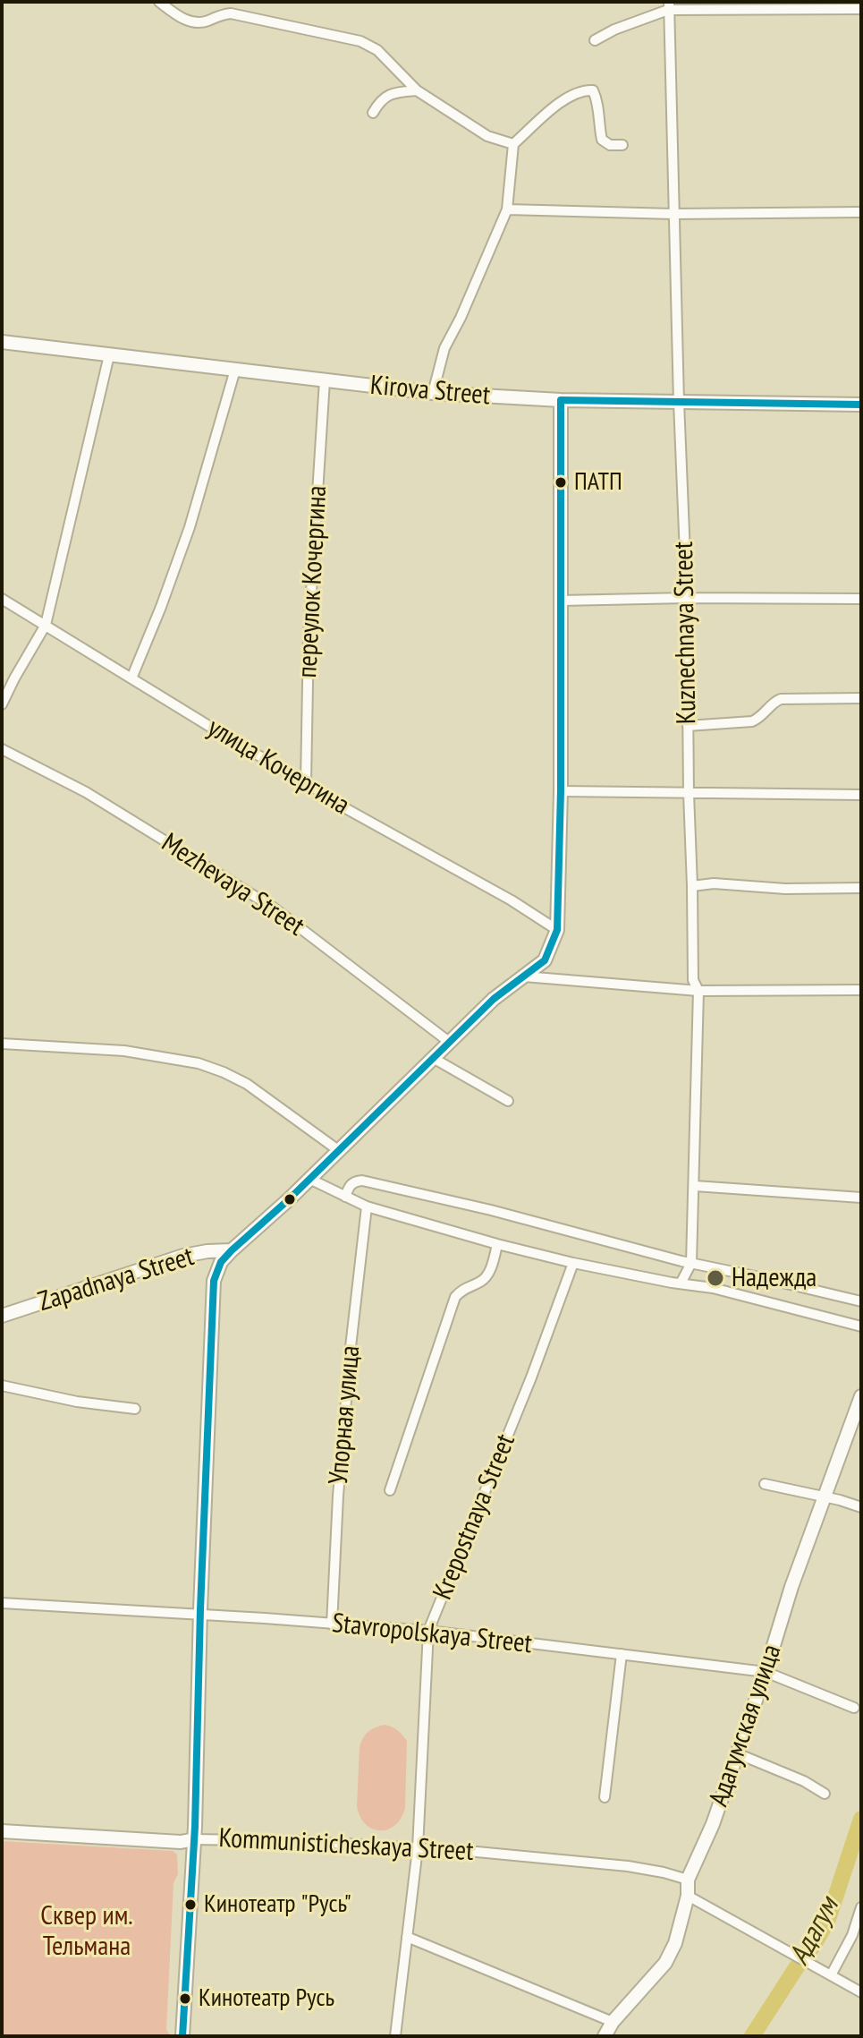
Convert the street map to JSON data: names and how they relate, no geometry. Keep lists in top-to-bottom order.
{
  "streets": {
    "main road": [
      "Kirova Street",
      "Zapadnaya Street",
      "Адагумская улица",
      "Kommunisticheskaya Street"
    ],
    "street": [
      "переулок Кочергина",
      "Kuznechnaya Street",
      "улица Кочергина",
      "Mezhevaya Street",
      "Упорная улица",
      "Krepostnaya Street",
      "Stavropolskaya Street"
    ]
  },
  "crossings": [
    ["Kirova Street", "переулок Кочергина"],
    ["Kirova Street", "Kuznechnaya Street"],
    ["переулок Кочергина", "улица Кочергина"],
    ["Упорная улица", "Stavropolskaya Street"],
    ["Krepostnaya Street", "Stavropolskaya Street"],
    ["Krepostnaya Street", "Kommunisticheskaya Street"],
    ["Stavropolskaya Street", "Адагумская улица"],
    ["Адагумская улица", "Kommunisticheskaya Street"]
  ],
  "water": ["Адагум"],
  "parks": ["Сквер им. Тельмана"],
  "places": [
    "ПАТП",
    "Надежда",
    "Кинотеатр \"Русь\"",
    "Кинотеатр Русь"
  ]
}
